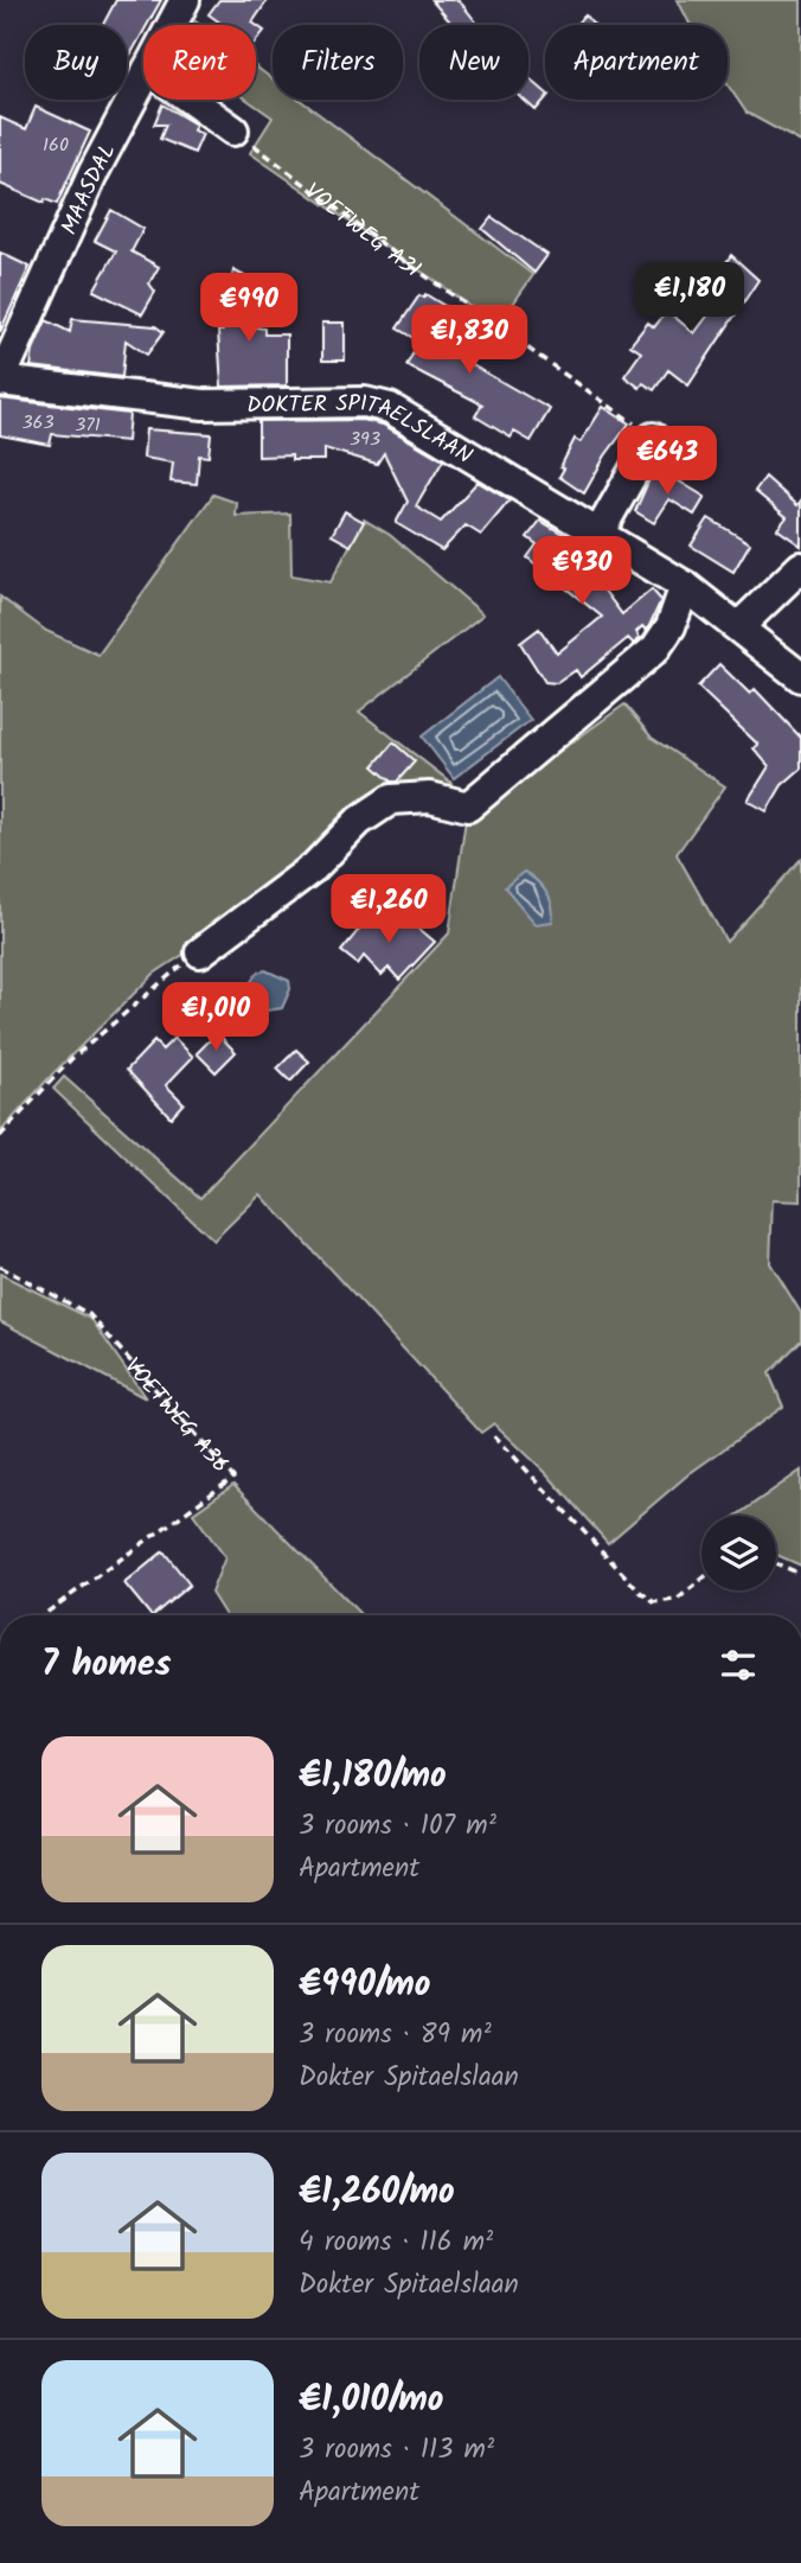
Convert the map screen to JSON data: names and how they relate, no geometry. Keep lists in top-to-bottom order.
{
  "streets": {
    "street": ["MAASDAL", "DOKTER SPITAELSLAAN"],
    "path": ["VOETWEG A31", "VOETWEG A36"]
  },
  "crossings": [
    ["MAASDAL", "DOKTER SPITAELSLAAN"]
  ],
  "house_numbers": [
    "160",
    "363",
    "371",
    "393"
  ],
  "page": {
    "chip": [
      "Buy",
      "Rent",
      "Filters",
      "New",
      "Apartment"
    ],
    "price": [
      "€1,180",
      "€990",
      "€1,830",
      "€643",
      "€930",
      "€1,260",
      "€1,010"
    ],
    "heading": "7 homes",
    "list": [
      {
        "name": "€1,180/mo",
        "note": "3 rooms · 107 m² · Apartment"
      },
      {
        "name": "€990/mo",
        "note": "3 rooms · 89 m² · Dokter Spitaelslaan"
      },
      {
        "name": "€1,260/mo",
        "note": "4 rooms · 116 m² · Dokter Spitaelslaan"
      },
      {
        "name": "€1,010/mo",
        "note": "3 rooms · 113 m² · Apartment"
      }
    ]
  }
}
